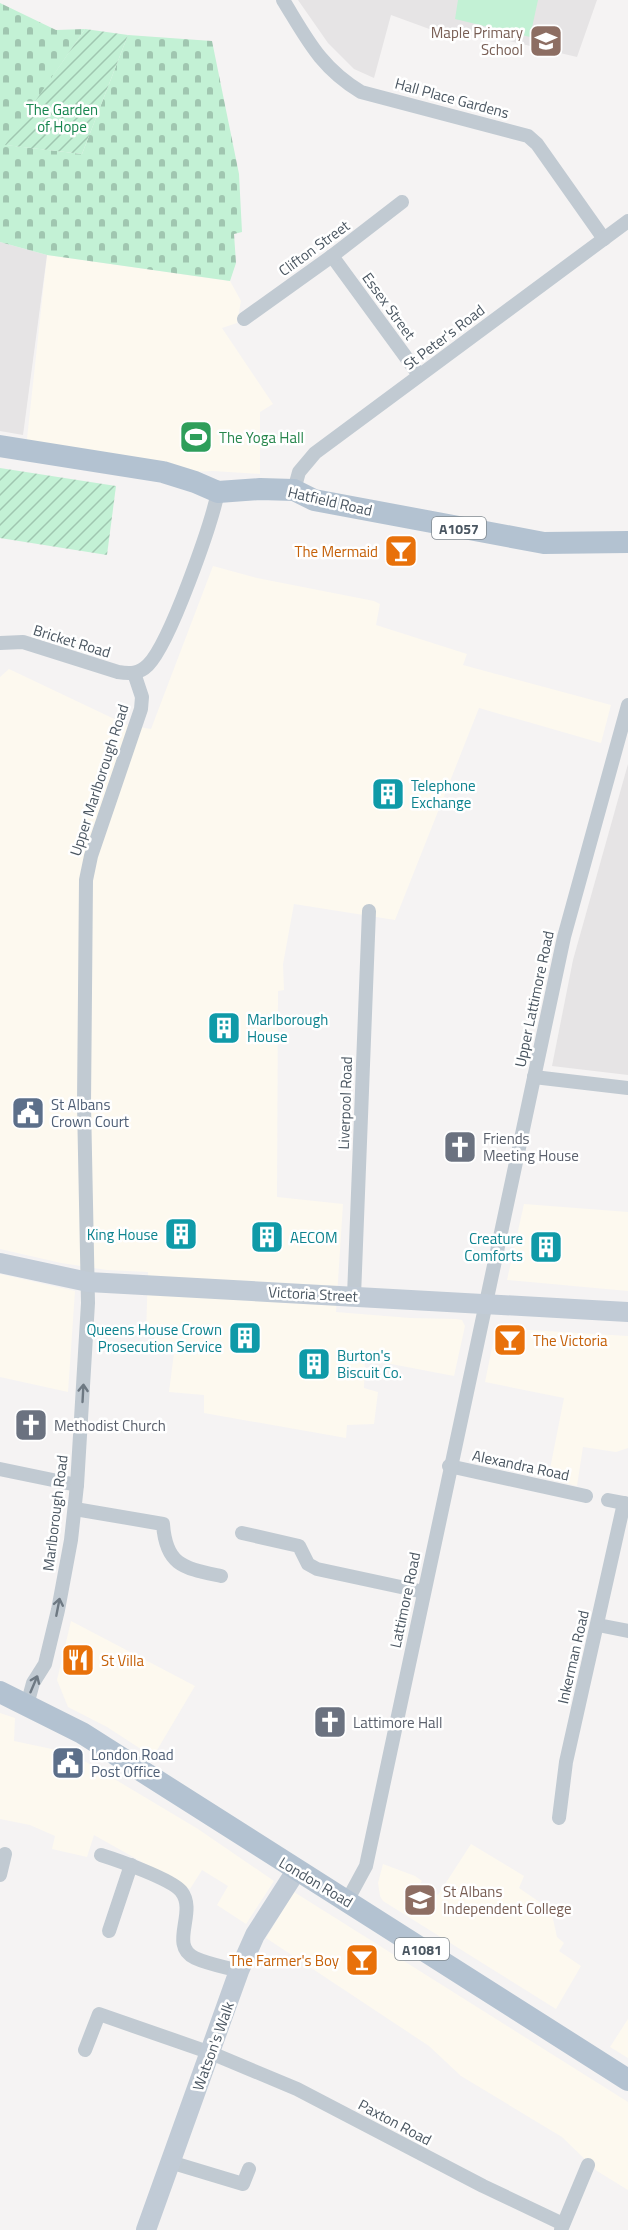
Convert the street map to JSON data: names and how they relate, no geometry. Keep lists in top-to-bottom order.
{
  "streets": {
    "main road": [
      "Hatfield Road",
      "A1057",
      "Victoria Street",
      "London Road",
      "A1081",
      "Watson's Walk"
    ],
    "street": [
      "Hall Place Gardens",
      "Clifton Street",
      "Essex Street",
      "St Peter's Road",
      "Bricket Road",
      "Upper Marlborough Road",
      "Upper Lattimore Road",
      "Liverpool Road",
      "Alexandra Road",
      "Marlborough Road",
      "Lattimore Road",
      "Inkerman Road",
      "Paxton Road"
    ]
  },
  "crossings": [
    ["Hall Place Gardens", "St Peter's Road"],
    ["Clifton Street", "Essex Street"],
    ["Essex Street", "St Peter's Road"],
    ["St Peter's Road", "Hatfield Road"],
    ["Bricket Road", "Upper Marlborough Road"],
    ["Upper Marlborough Road", "Victoria Street"],
    ["Upper Marlborough Road", "Marlborough Road"],
    ["Upper Lattimore Road", "Victoria Street"],
    ["Upper Lattimore Road", "Lattimore Road"],
    ["Liverpool Road", "Victoria Street"],
    ["Victoria Street", "Marlborough Road"],
    ["Victoria Street", "Lattimore Road"],
    ["Alexandra Road", "Lattimore Road"],
    ["Marlborough Road", "London Road"],
    ["Lattimore Road", "London Road"],
    ["London Road", "Watson's Walk"],
    ["Watson's Walk", "Paxton Road"]
  ],
  "one_way": ["Marlborough Road"],
  "parks": ["The Garden of Hope"],
  "places": {
    "school or university": ["Maple Primary School", "St Albans Independent College"],
    "sports": ["The Yoga Hall"],
    "bar": ["The Mermaid", "The Victoria", "The Farmer's Boy"],
    "building": [
      "Telephone Exchange",
      "Marlborough House",
      "King House",
      "AECOM",
      "Creature Comforts",
      "Queens House Crown Prosecution Service",
      "Burton's Biscuit Co."
    ],
    "public building": ["St Albans Crown Court", "London Road Post Office"],
    "church": ["Friends Meeting House", "Methodist Church", "Lattimore Hall"],
    "restaurant": ["St Villa"]
  }
}
